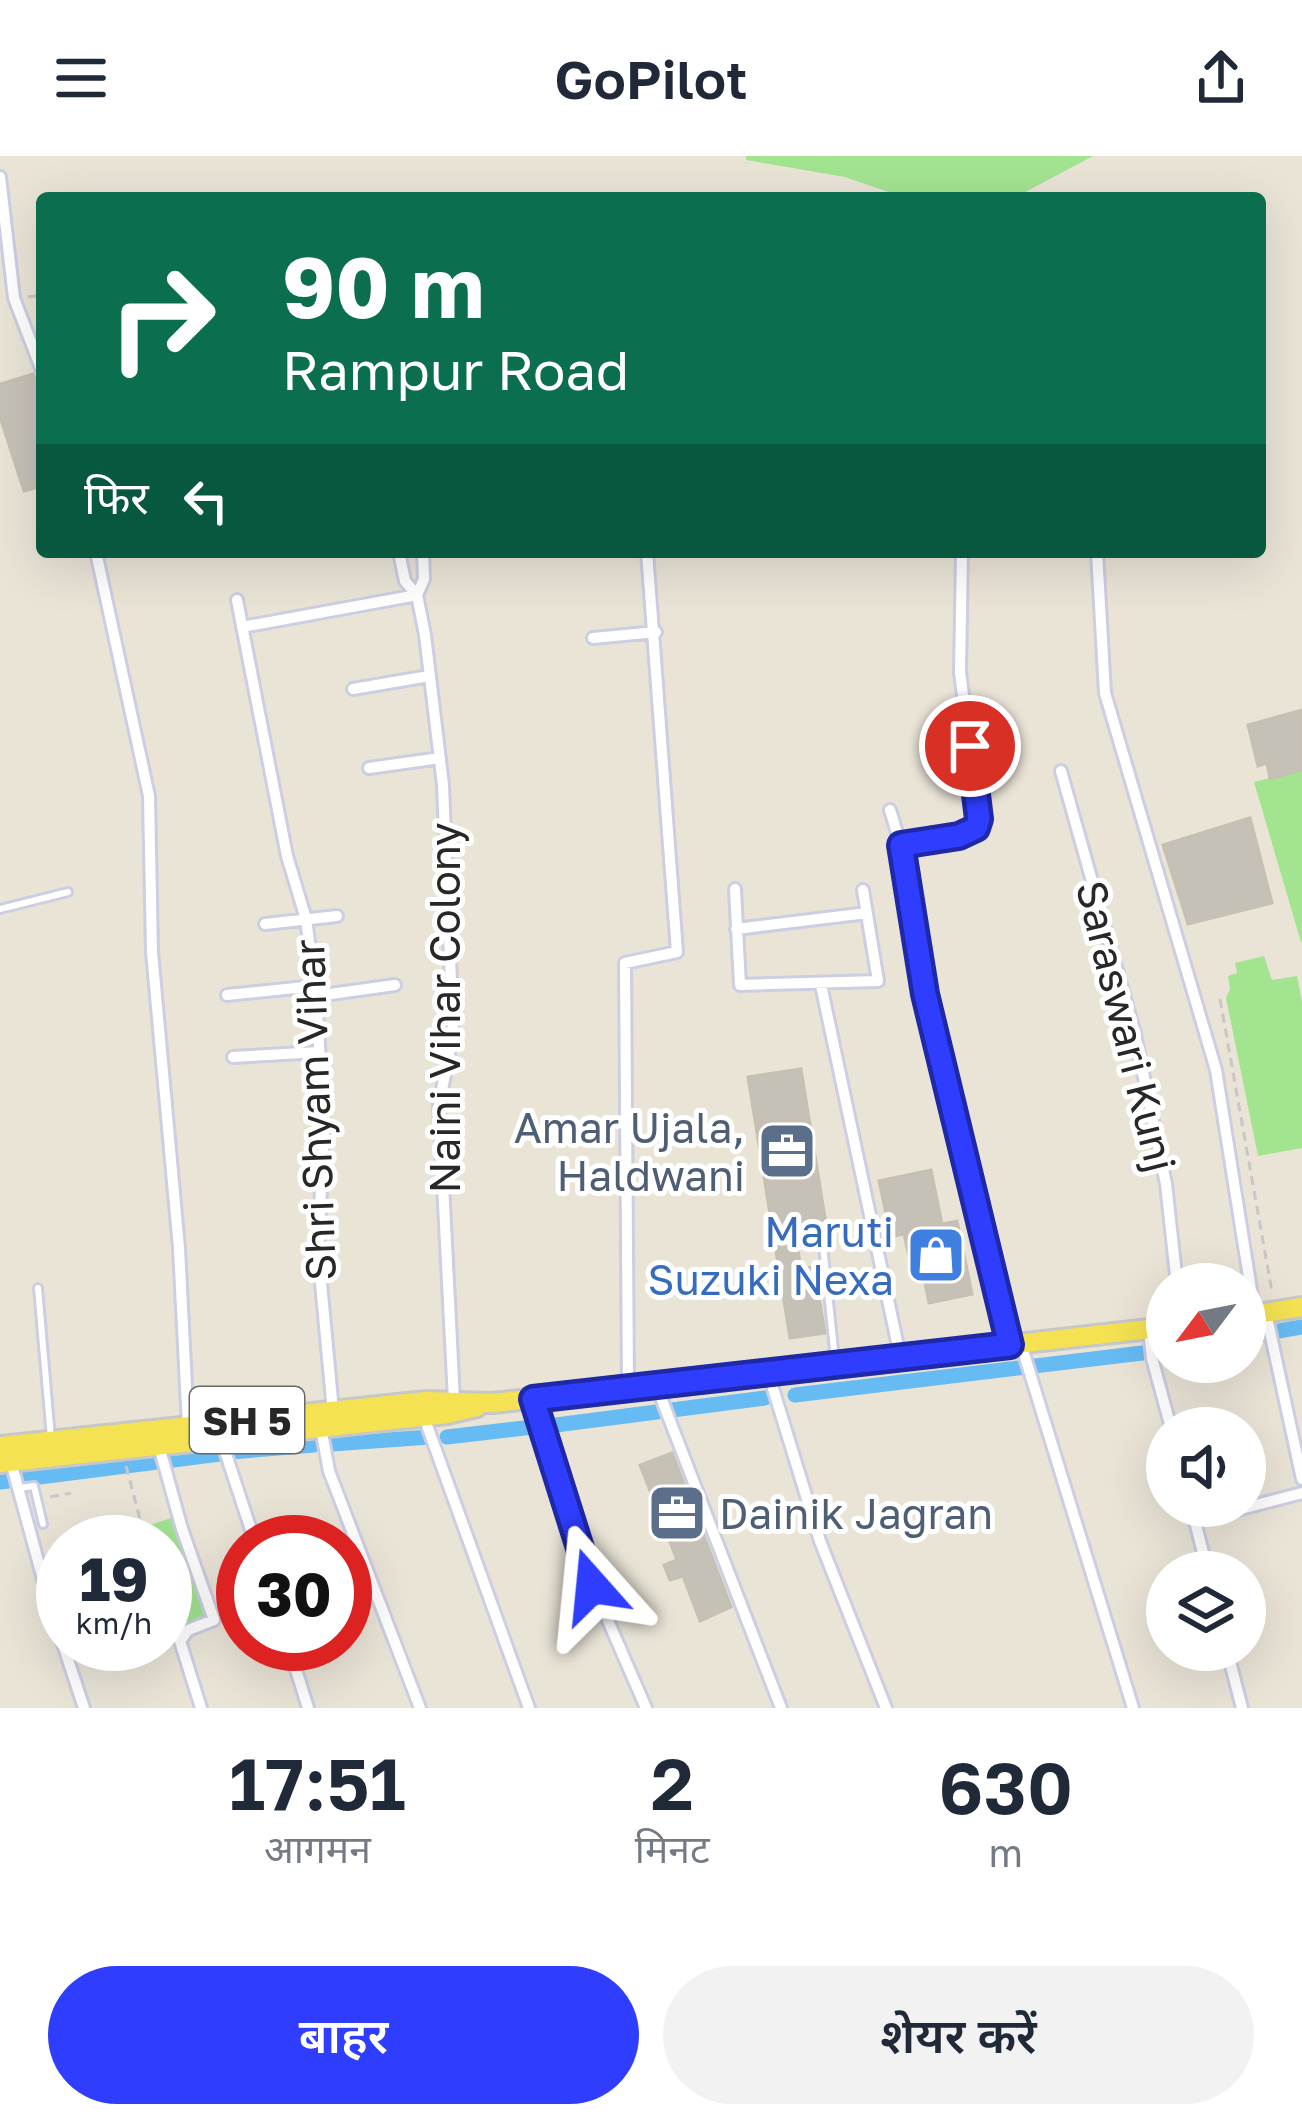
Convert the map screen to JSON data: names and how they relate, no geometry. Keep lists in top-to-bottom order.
{
  "streets": {
    "main road": ["SH 5"],
    "street": ["Naini Vihar Colony", "Saraswari Kunj", "Shri Shyam Vihar"]
  },
  "crossings": [
    ["Naini Vihar Colony", "SH 5"],
    ["Shri Shyam Vihar", "SH 5"]
  ],
  "places": {
    "office": ["Amar Ujala, Haldwani", "Dainik Jagran"],
    "shop": ["Maruti Suzuki Nexa"]
  },
  "north": "bottom left",
  "page": {
    "header": "GoPilot",
    "turn": ["90 m", "Rampur Road"],
    "then": "फिर",
    "speed": "19 km/h",
    "limit": "30",
    "eta": [
      "17:51",
      "आगमन",
      "2",
      "मिनट",
      "630",
      "m"
    ],
    "buttons": ["बाहर", "शेयर करें"]
  }
}
